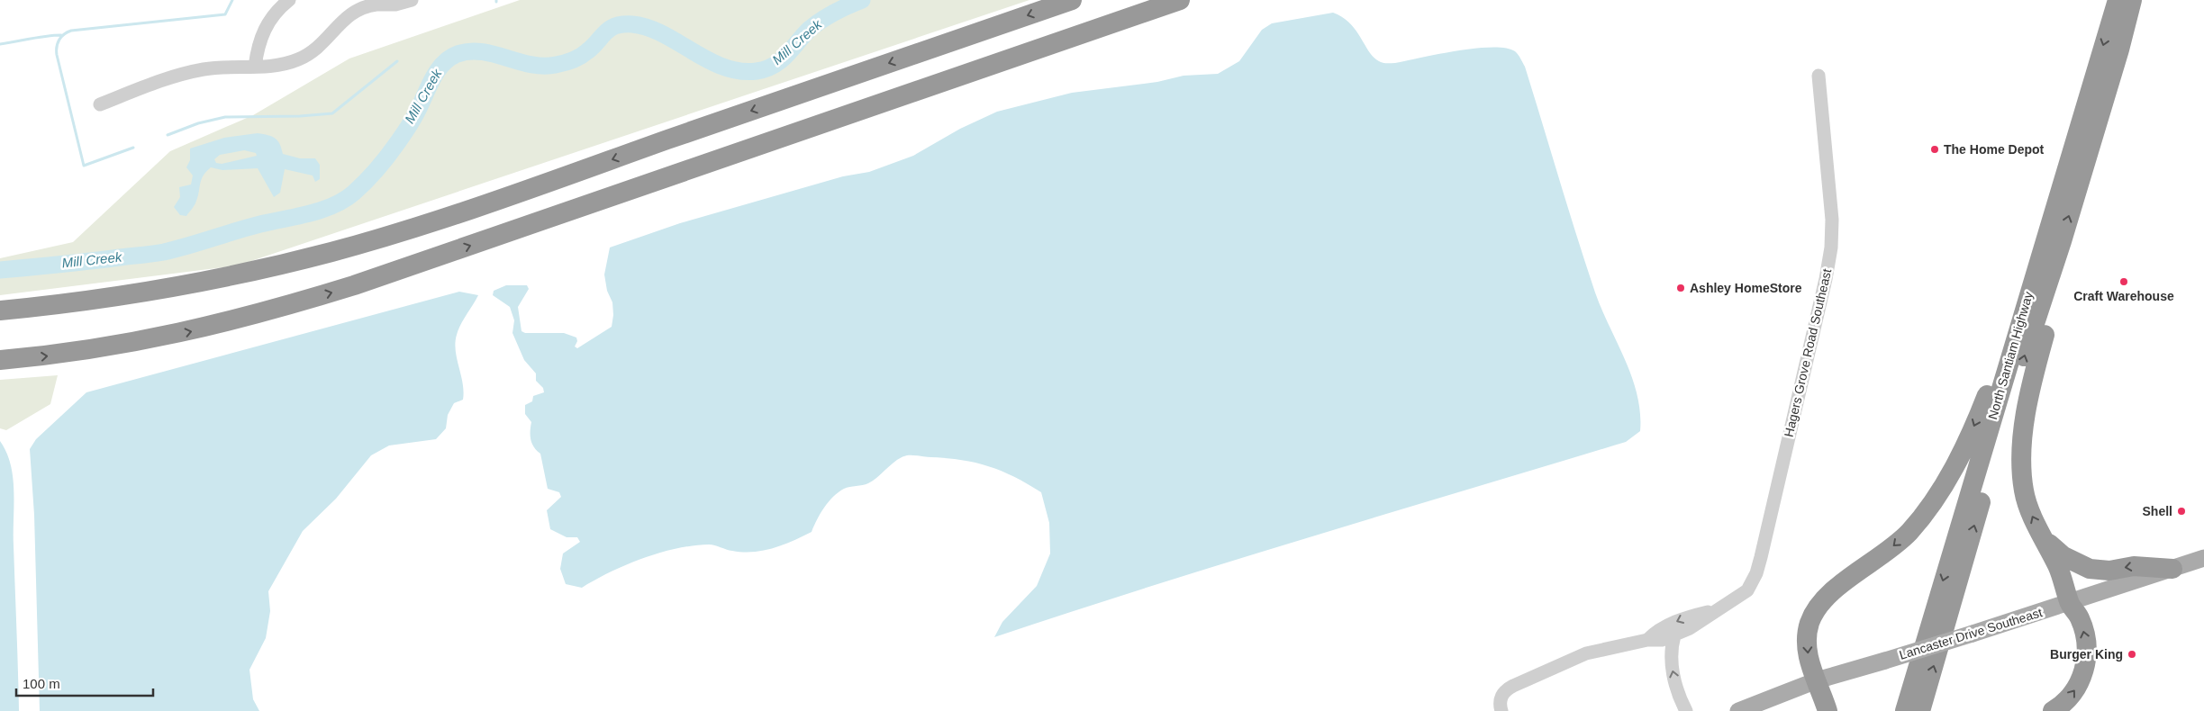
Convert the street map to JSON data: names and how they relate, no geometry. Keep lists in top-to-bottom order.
{
  "streets": {
    "highway": ["North Santiam Highway"],
    "main road": ["Lancaster Drive Southeast"],
    "street": ["Hagers Grove Road Southeast"]
  },
  "water": ["Mill Creek"],
  "places": [
    "The Home Depot",
    "Craft Warehouse",
    "Ashley HomeStore",
    "Shell",
    "Burger King"
  ],
  "scale_bar": "100 m"
}
